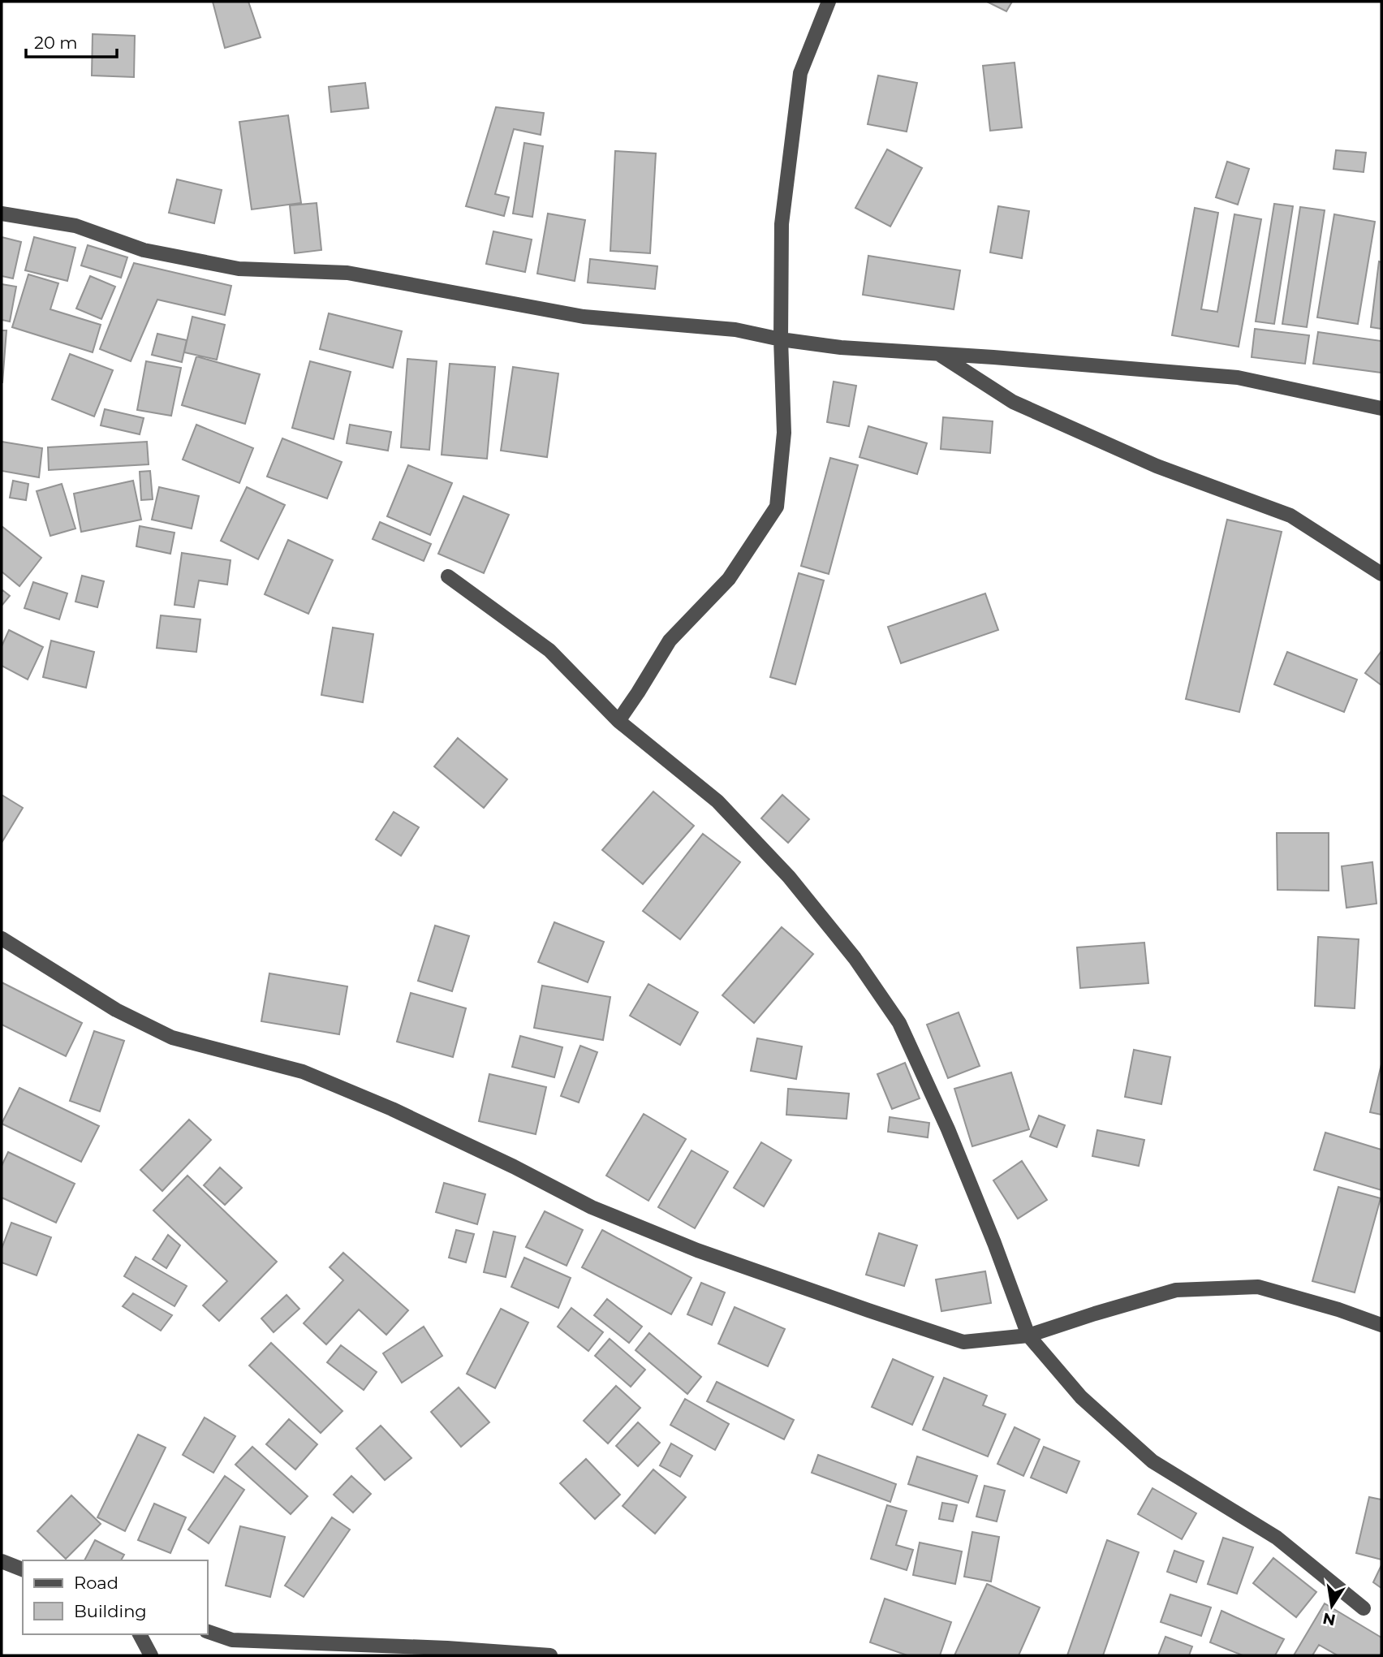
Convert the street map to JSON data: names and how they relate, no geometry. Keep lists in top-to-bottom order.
{
  "legend": ["Road", "Building"],
  "scale_bar": "20 m",
  "north": "bottom"
}
